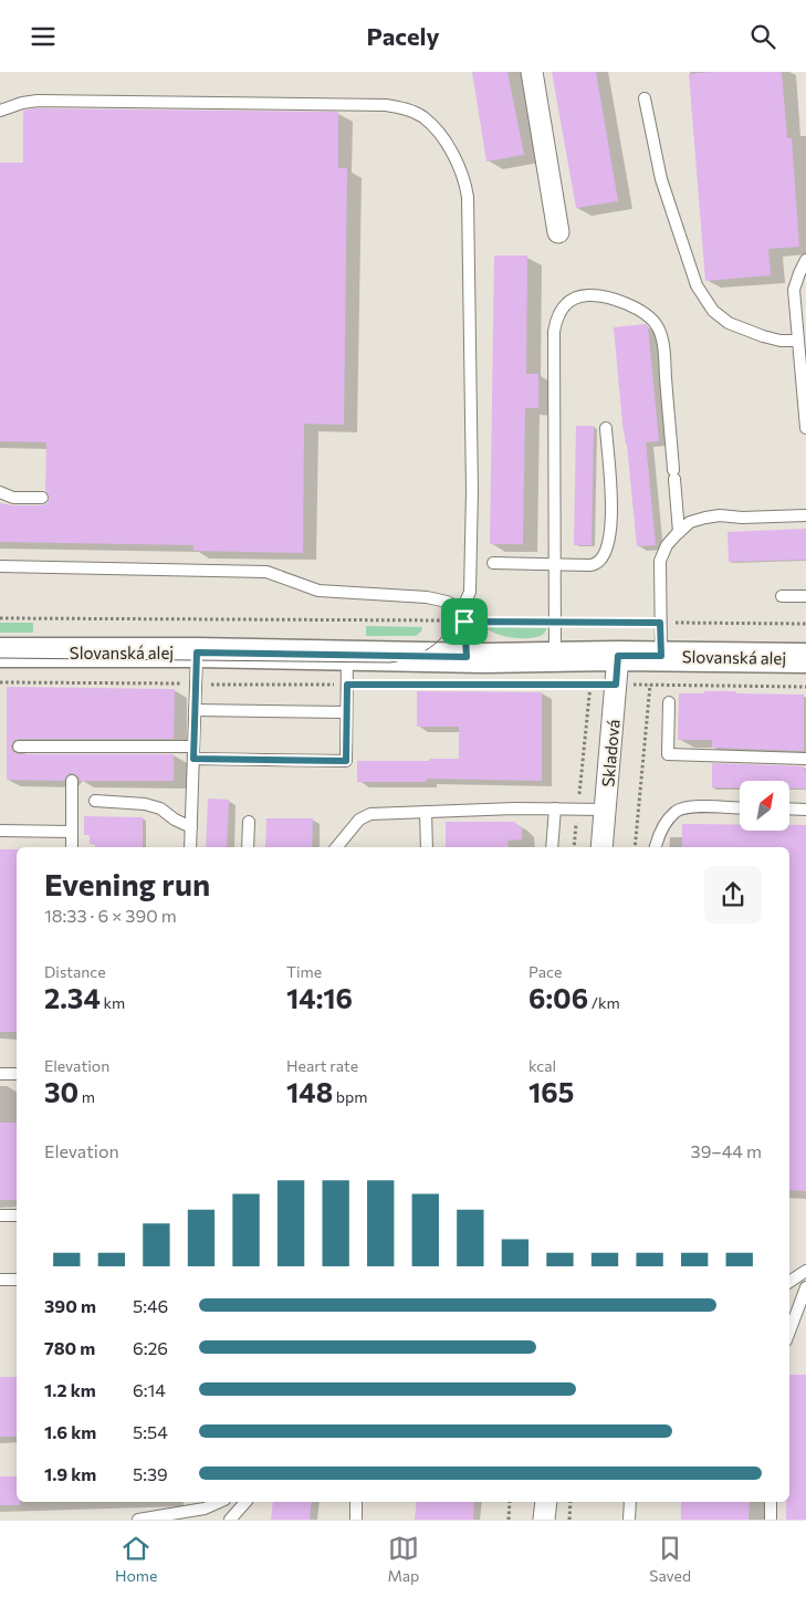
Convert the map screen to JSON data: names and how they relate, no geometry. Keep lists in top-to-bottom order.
{
  "streets": {
    "main road": ["Slovanská alej"],
    "street": ["Skladová"]
  },
  "crossings": [
    ["Slovanská alej", "Skladová"]
  ],
  "north": "top right",
  "page": {
    "header": "Pacely",
    "heading": ["Evening run", "18:33 · 6 × 390 m"],
    "stats": [
      ["Distance", "2.34 km"],
      ["Time", "14:16"],
      ["Pace", "6:06 /km"],
      ["Elevation", "30 m"],
      ["Heart rate", "148 bpm"],
      ["kcal", "165"]
    ],
    "chart": ["Elevation", "39–44 m"],
    "list": [
      {
        "name": "390 m",
        "note": "5:46"
      },
      {
        "name": "780 m",
        "note": "6:26"
      },
      {
        "name": "1.2 km",
        "note": "6:14"
      },
      {
        "name": "1.6 km",
        "note": "5:54"
      },
      {
        "name": "1.9 km",
        "note": "5:39"
      }
    ],
    "tabs": ["Home", "Map", "Saved"]
  }
}
